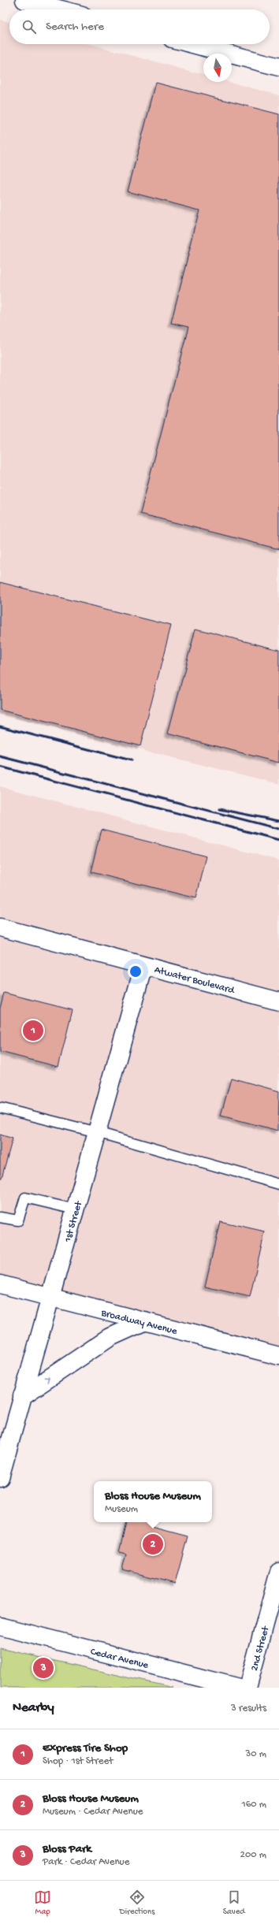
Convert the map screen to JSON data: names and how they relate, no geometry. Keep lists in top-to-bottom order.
{
  "streets": {
    "street": [
      "Atwater Boulevard",
      "1st Street",
      "Broadway Avenue",
      "2nd Street",
      "Cedar Avenue"
    ]
  },
  "crossings": [
    ["Atwater Boulevard", "1st Street"],
    ["1st Street", "Broadway Avenue"]
  ],
  "north": "bottom",
  "page": {
    "search": "Search here",
    "pins": ["1", "2", "3"],
    "popup": ["Bloss House Museum", "Museum"],
    "heading": ["Nearby", "3 results"],
    "list": [
      {
        "mark": "1",
        "name": "Express Tire Shop",
        "note": "Shop · 1st Street",
        "value": "30 m"
      },
      {
        "mark": "2",
        "name": "Bloss House Museum",
        "note": "Museum · Cedar Avenue",
        "value": "160 m"
      },
      {
        "mark": "3",
        "name": "Bloss Park",
        "note": "Park · Cedar Avenue",
        "value": "200 m"
      }
    ],
    "nav": ["Map", "Directions", "Saved"]
  }
}
